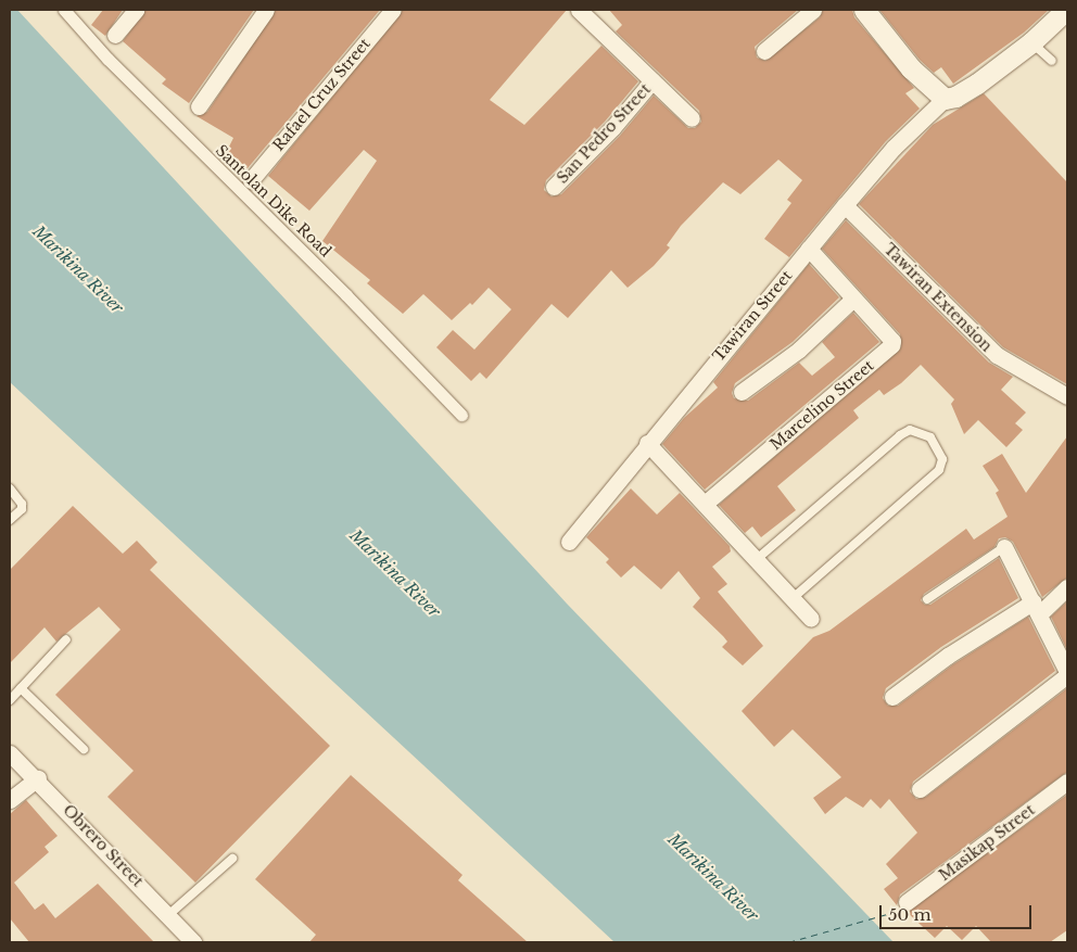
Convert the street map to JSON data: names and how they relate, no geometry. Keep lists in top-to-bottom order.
{
  "streets": {
    "street": [
      "Rafael Cruz Street",
      "San Pedro Street",
      "Santolan Dike Road",
      "Tawiran Extension",
      "Tawiran Street",
      "Marcelino Street",
      "Masikap Street",
      "Obrero Street"
    ]
  },
  "crossings": [
    ["Tawiran Extension", "Tawiran Street"],
    ["Tawiran Street", "Marcelino Street"]
  ],
  "water": ["Marikina River"],
  "scale_bar": "50 m"
}
